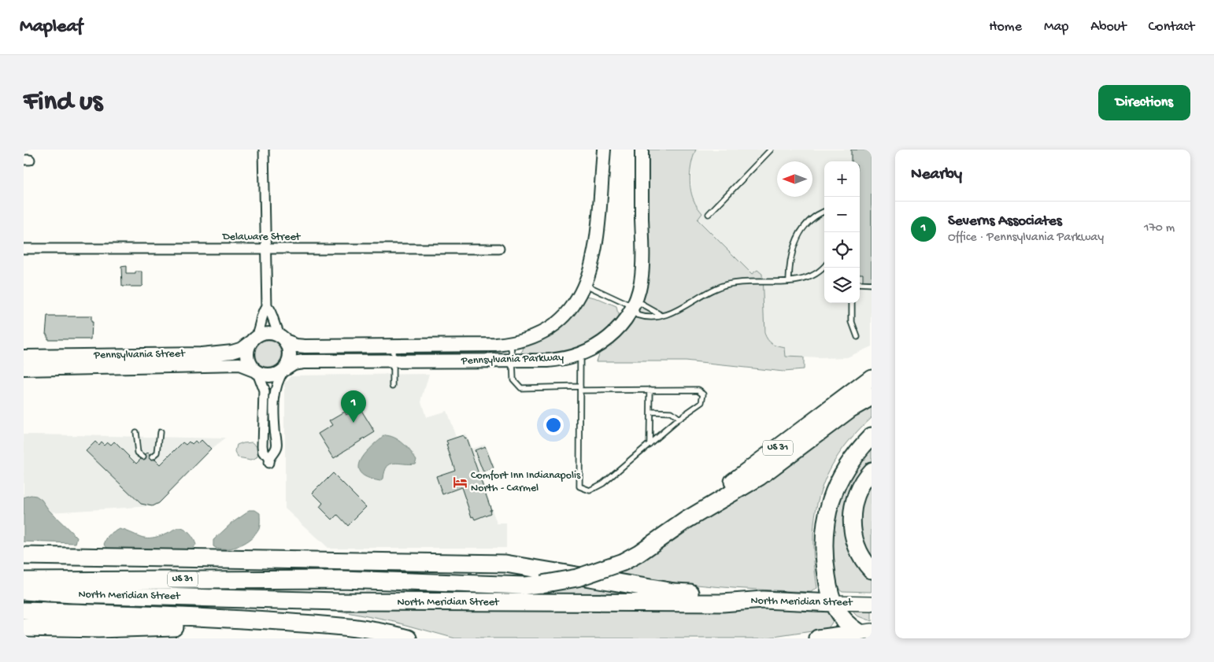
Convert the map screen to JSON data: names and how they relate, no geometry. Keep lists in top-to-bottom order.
{
  "streets": {
    "highway": ["US 31", "North Meridian Street"],
    "main road": ["Pennsylvania Street", "Pennsylvania Parkway"],
    "street": ["Delaware Street"]
  },
  "crossings": [
    ["Pennsylvania Street", "Pennsylvania Parkway"]
  ],
  "places": {
    "hotel": ["Comfort Inn Indianapolis North - Carmel"]
  },
  "north": "left",
  "page": {
    "header": "Mapleaf",
    "nav": [
      "Home",
      "Map",
      "About",
      "Contact"
    ],
    "buttons": "Directions",
    "title": "Find us",
    "heading": "Nearby",
    "map_buttons": ["+", "−"],
    "list": [
      {
        "mark": "1",
        "name": "Severns Associates",
        "note": "Office · Pennsylvania Parkway",
        "value": "170 m"
      }
    ],
    "pins": "1"
  }
}
